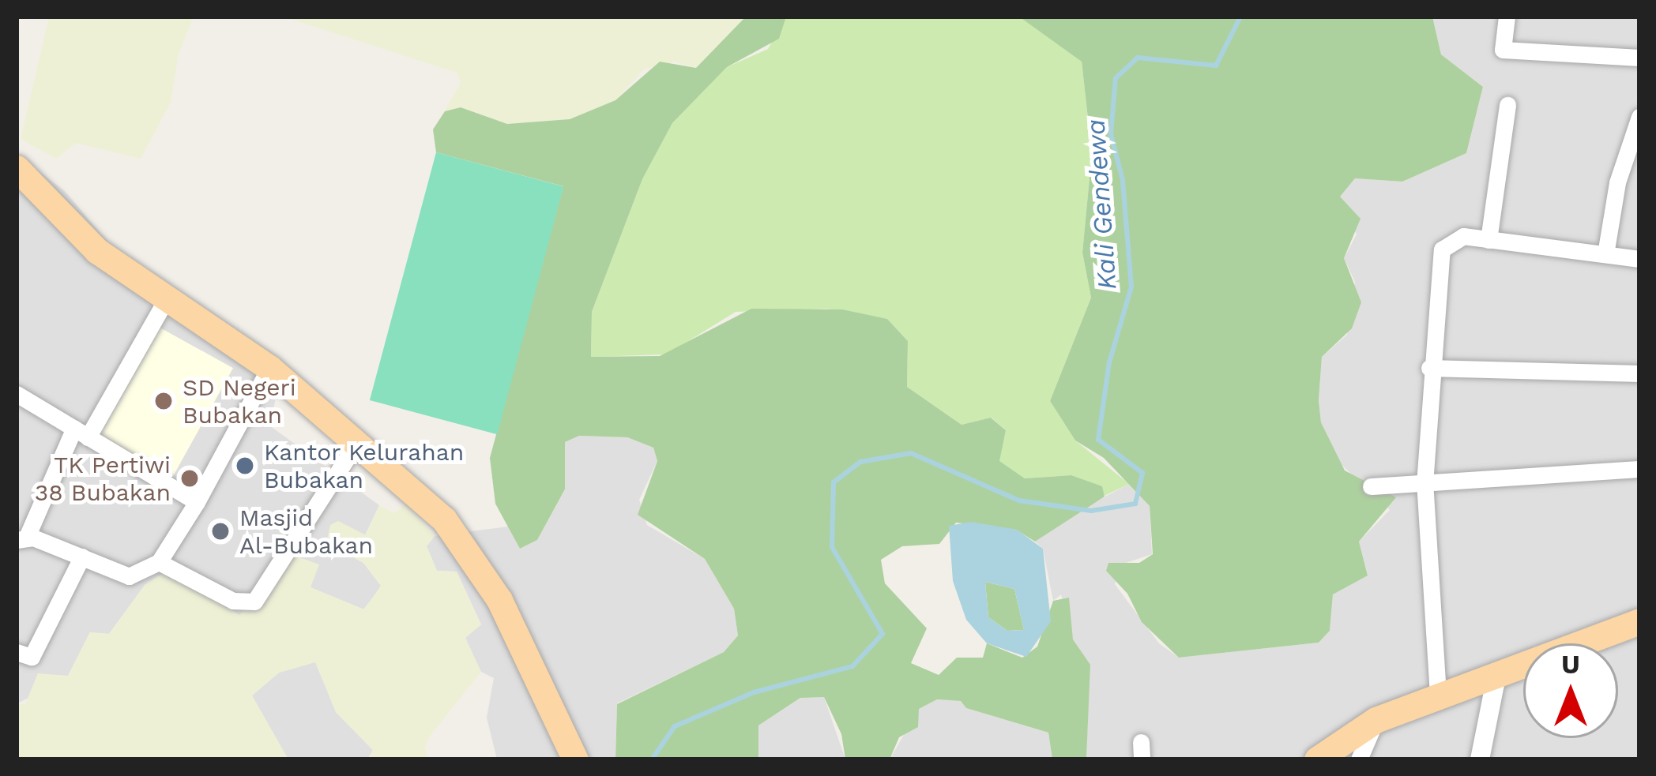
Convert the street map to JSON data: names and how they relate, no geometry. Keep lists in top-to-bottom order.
{
  "water": ["Kali Gendewa"],
  "places": [
    "SD Negeri Bubakan",
    "Kantor Kelurahan Bubakan",
    "TK Pertiwi 38 Bubakan",
    "Masjid Al-Bubakan"
  ],
  "north": "top"
}
